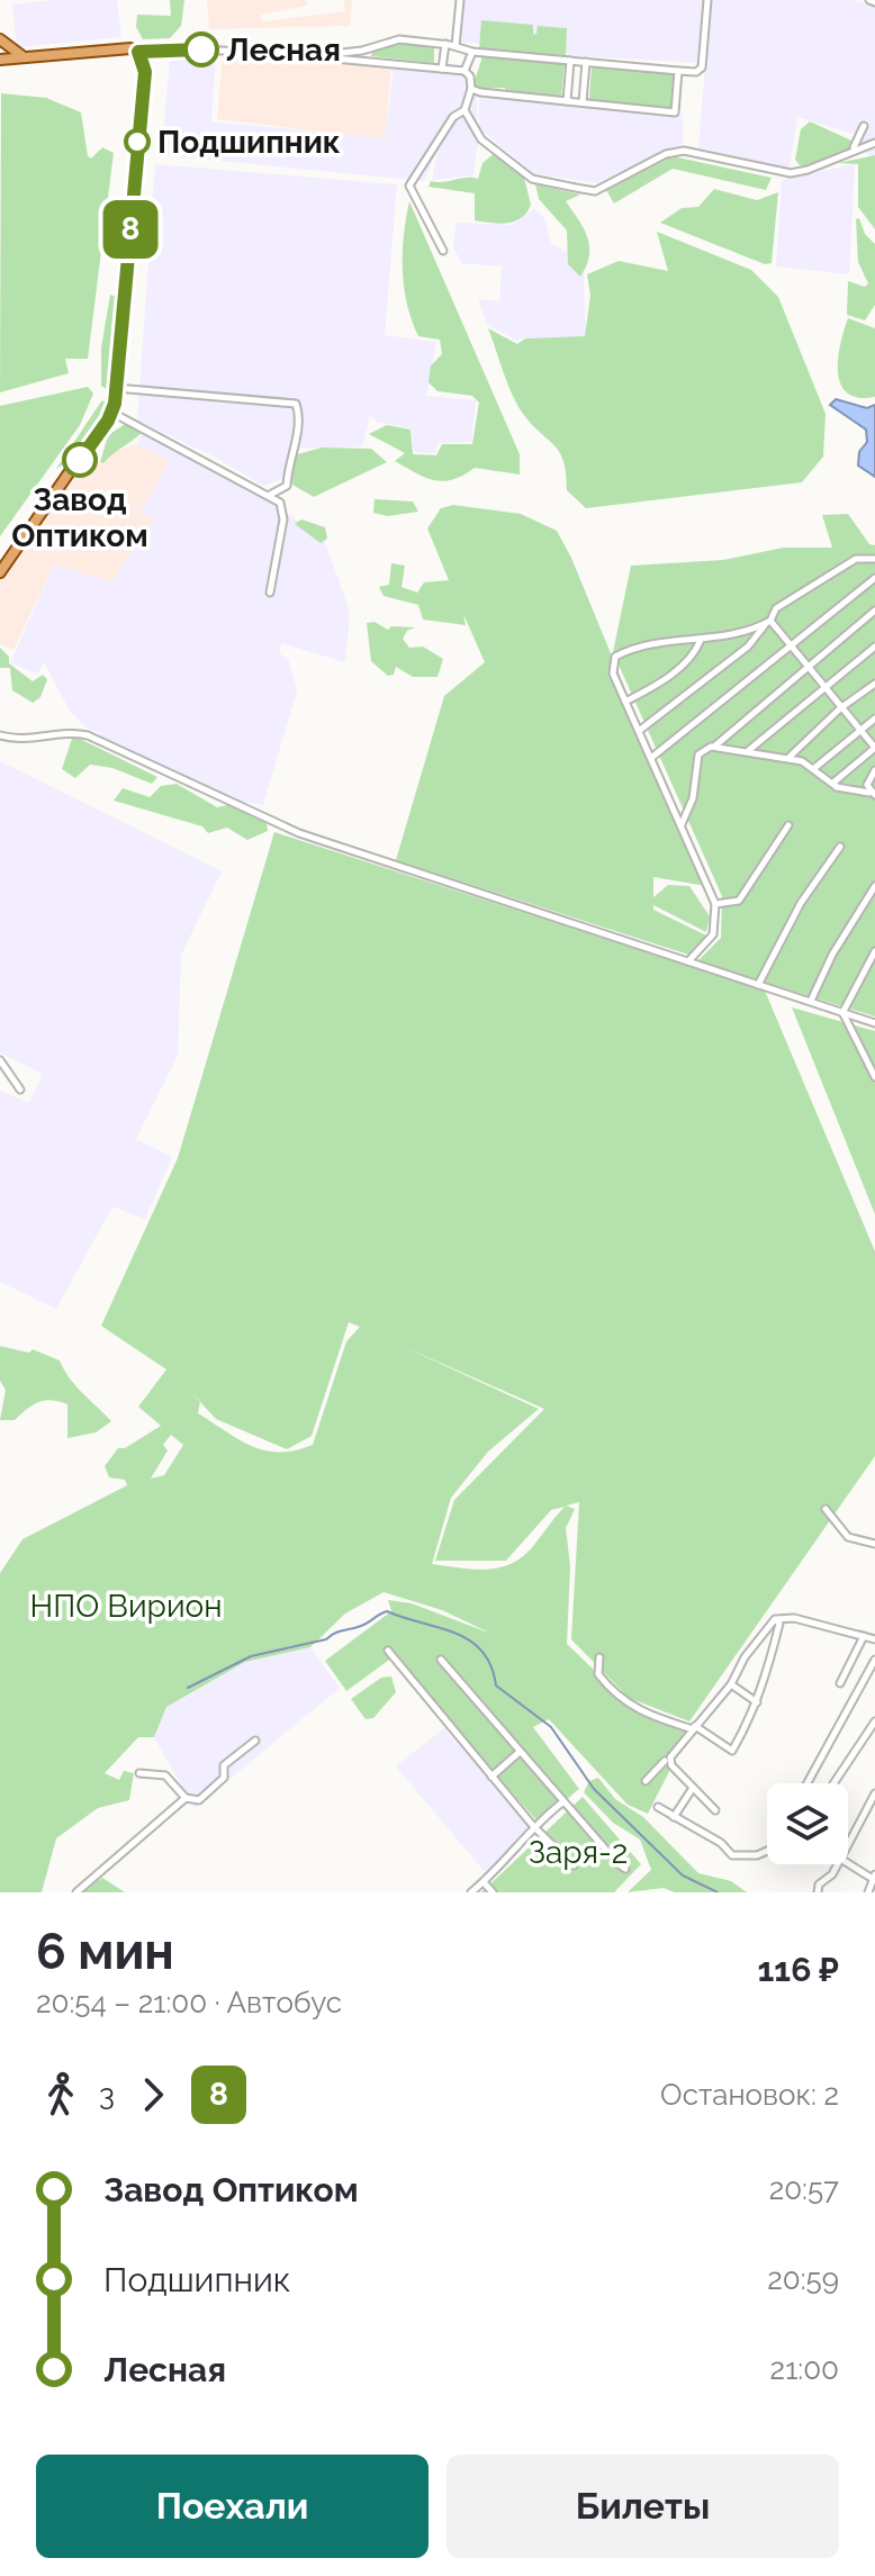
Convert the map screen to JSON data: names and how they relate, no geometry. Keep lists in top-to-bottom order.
{
  "parks": ["НПО Вирион", "Заря-2"],
  "places": ["Лесная", "Подшипник", "Завод Оптиком"],
  "lines": ["bus line 8"],
  "page": {
    "on_map": "8",
    "heading": ["6 мин", "20:54 – 21:00 · Автобус", "116 ₽"],
    "legs": ["3", "8", "Остановок: 2"],
    "list": [
      {
        "name": "Завод Оптиком",
        "value": "20:57"
      },
      {
        "name": "Подшипник",
        "value": "20:59"
      },
      {
        "name": "Лесная",
        "value": "21:00"
      }
    ],
    "buttons": ["Поехали", "Билеты"]
  }
}
